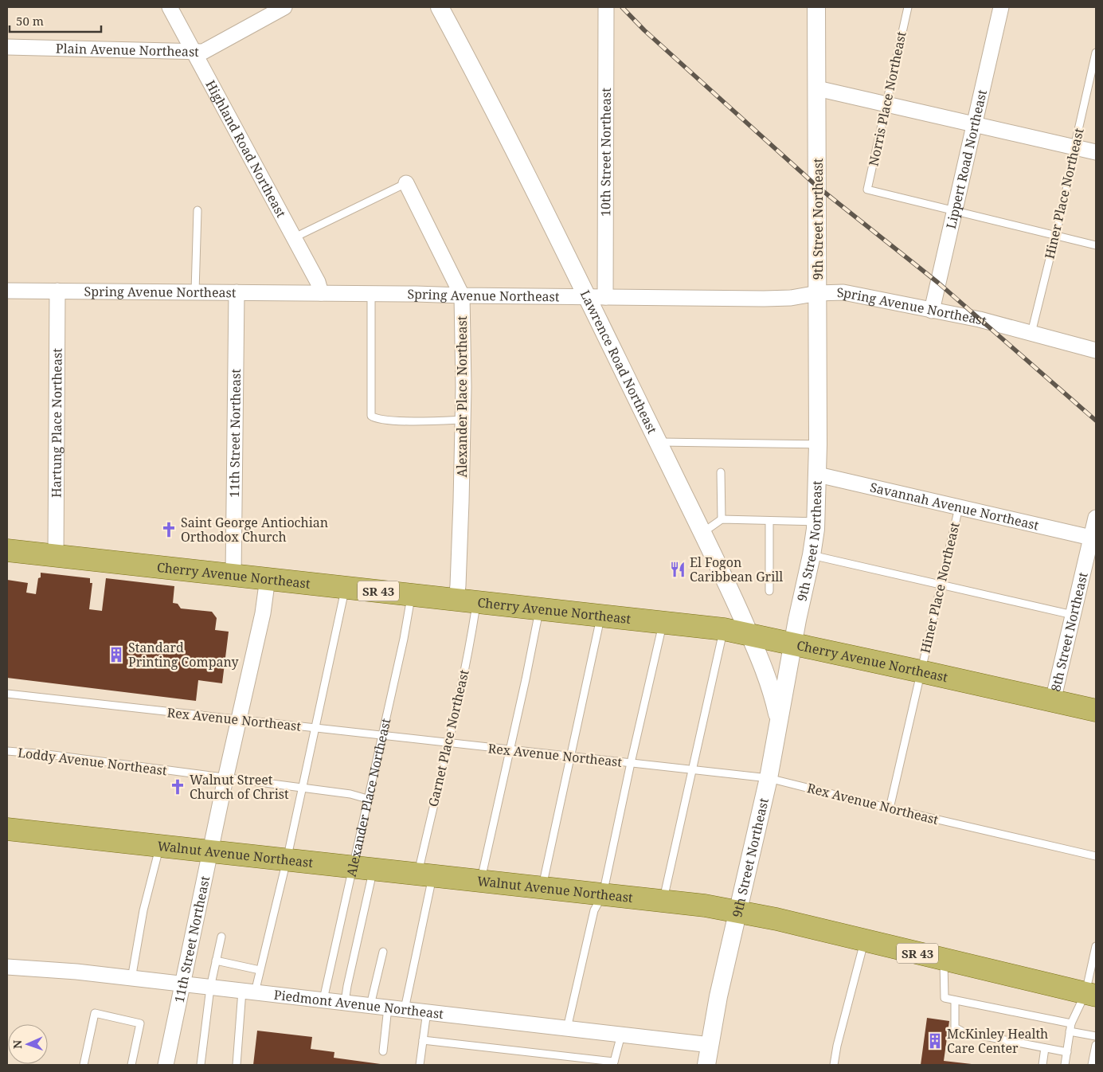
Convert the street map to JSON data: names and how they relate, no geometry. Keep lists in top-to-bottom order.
{
  "streets": {
    "main road": ["Cherry Avenue Northeast", "SR 43", "Walnut Avenue Northeast"],
    "street": [
      "Plain Avenue Northeast",
      "Highland Road Northeast",
      "10th Street Northeast",
      "Lippert Road Northeast",
      "9th Street Northeast",
      "Spring Avenue Northeast",
      "Lawrence Road Northeast",
      "Alexander Place Northeast",
      "Hartung Place Northeast",
      "11th Street Northeast",
      "Savannah Avenue Northeast",
      "8th Street Northeast",
      "Piedmont Avenue Northeast"
    ],
    "lane": [
      "Norris Place Northeast",
      "Hiner Place Northeast",
      "Rex Avenue Northeast",
      "Garnet Place Northeast",
      "Loddy Avenue Northeast"
    ]
  },
  "crossings": [
    ["Plain Avenue Northeast", "Highland Road Northeast"],
    ["Norris Place Northeast", "Lippert Road Northeast"],
    ["Highland Road Northeast", "Spring Avenue Northeast"],
    ["10th Street Northeast", "Spring Avenue Northeast"],
    ["Lippert Road Northeast", "Spring Avenue Northeast"],
    ["Hiner Place Northeast", "Spring Avenue Northeast"],
    ["Hiner Place Northeast", "Savannah Avenue Northeast"],
    ["Hiner Place Northeast", "Cherry Avenue Northeast"],
    ["Hiner Place Northeast", "Rex Avenue Northeast"],
    ["9th Street Northeast", "Spring Avenue Northeast"],
    ["9th Street Northeast", "Lawrence Road Northeast"],
    ["9th Street Northeast", "Savannah Avenue Northeast"],
    ["9th Street Northeast", "Cherry Avenue Northeast"],
    ["9th Street Northeast", "Rex Avenue Northeast"],
    ["9th Street Northeast", "Walnut Avenue Northeast"],
    ["9th Street Northeast", "Piedmont Avenue Northeast"],
    ["Spring Avenue Northeast", "Lawrence Road Northeast"],
    ["Spring Avenue Northeast", "Alexander Place Northeast"],
    ["Spring Avenue Northeast", "Hartung Place Northeast"],
    ["Spring Avenue Northeast", "11th Street Northeast"],
    ["Lawrence Road Northeast", "Cherry Avenue Northeast"],
    ["Alexander Place Northeast", "Cherry Avenue Northeast"],
    ["Alexander Place Northeast", "Rex Avenue Northeast"],
    ["Alexander Place Northeast", "Garnet Place Northeast"],
    ["Alexander Place Northeast", "Loddy Avenue Northeast"],
    ["Alexander Place Northeast", "Walnut Avenue Northeast"],
    ["Alexander Place Northeast", "Piedmont Avenue Northeast"],
    ["Hartung Place Northeast", "Cherry Avenue Northeast"],
    ["11th Street Northeast", "Cherry Avenue Northeast"],
    ["11th Street Northeast", "Rex Avenue Northeast"],
    ["11th Street Northeast", "Loddy Avenue Northeast"],
    ["11th Street Northeast", "Walnut Avenue Northeast"],
    ["11th Street Northeast", "Piedmont Avenue Northeast"],
    ["Savannah Avenue Northeast", "8th Street Northeast"],
    ["Cherry Avenue Northeast", "8th Street Northeast"],
    ["Cherry Avenue Northeast", "Garnet Place Northeast"],
    ["Rex Avenue Northeast", "Garnet Place Northeast"],
    ["Garnet Place Northeast", "Walnut Avenue Northeast"],
    ["Garnet Place Northeast", "Piedmont Avenue Northeast"]
  ],
  "places": {
    "church": ["Saint George Antiochian Orthodox Church", "Walnut Street Church of Christ"],
    "restaurant": ["El Fogon Caribbean Grill"],
    "building": ["Standard Printing Company", "McKinley Health Care Center"]
  },
  "scale_bar": "50 m",
  "north": "left"
}
